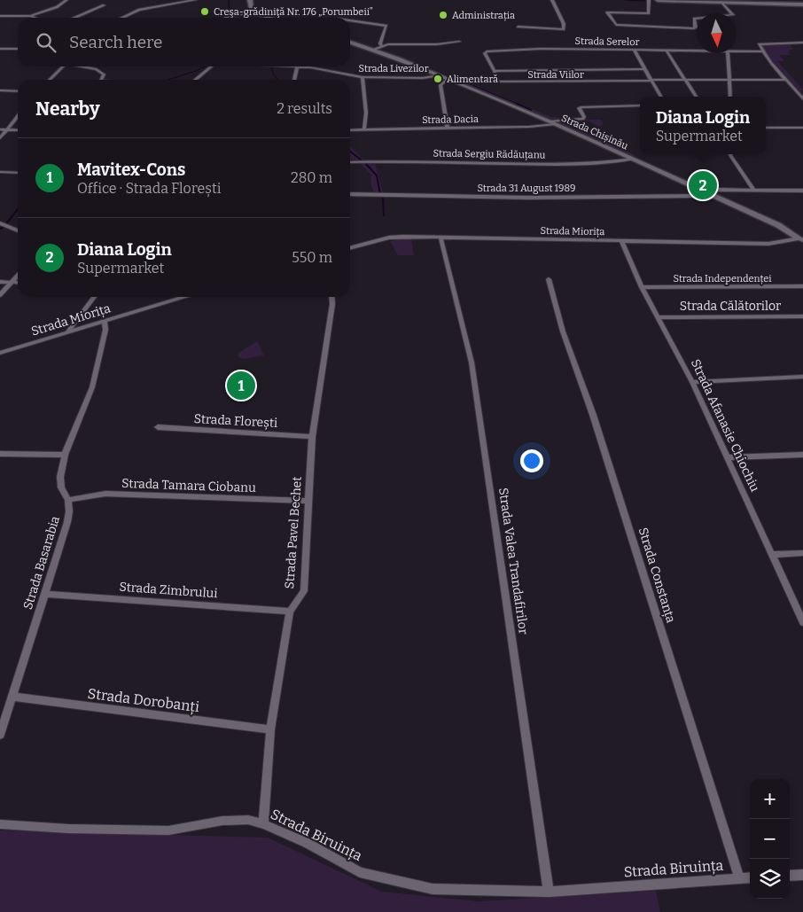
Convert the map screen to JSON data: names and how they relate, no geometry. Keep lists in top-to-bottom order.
{
  "streets": {
    "street": [
      "Strada Serelor",
      "Strada Livezilor",
      "Strada Viilor",
      "Strada Dacia",
      "Strada Chișinău",
      "Strada Sergiu Rădăuțanu",
      "Strada 31 August 1989",
      "Strada Miorița",
      "Strada Independenței",
      "Strada Călătorilor",
      "Strada Florești",
      "Strada Afanasie Chiochiu",
      "Strada Tamara Ciobanu",
      "Strada Pavel Bechet",
      "Strada Valea Trandafirilor",
      "Strada Basarabia",
      "Strada Constanța",
      "Strada Zimbrului",
      "Strada Dorobanți",
      "Strada Biruința"
    ]
  },
  "crossings": [
    ["Strada Serelor", "Strada Viilor"],
    ["Strada Livezilor", "Strada Chișinău"],
    ["Strada Viilor", "Strada Chișinău"],
    ["Strada Dacia", "Strada Chișinău"],
    ["Strada Chișinău", "Strada Sergiu Rădăuțanu"],
    ["Strada Chișinău", "Strada 31 August 1989"],
    ["Strada Chișinău", "Strada Miorița"],
    ["Strada Miorița", "Strada Afanasie Chiochiu"],
    ["Strada Miorița", "Strada Valea Trandafirilor"],
    ["Strada Miorița", "Strada Basarabia"],
    ["Strada Independenței", "Strada Afanasie Chiochiu"],
    ["Strada Călătorilor", "Strada Afanasie Chiochiu"],
    ["Strada Florești", "Strada Pavel Bechet"],
    ["Strada Tamara Ciobanu", "Strada Pavel Bechet"],
    ["Strada Tamara Ciobanu", "Strada Basarabia"],
    ["Strada Pavel Bechet", "Strada Zimbrului"],
    ["Strada Pavel Bechet", "Strada Dorobanți"],
    ["Strada Pavel Bechet", "Strada Biruința"],
    ["Strada Valea Trandafirilor", "Strada Biruința"],
    ["Strada Basarabia", "Strada Zimbrului"],
    ["Strada Basarabia", "Strada Dorobanți"],
    ["Strada Constanța", "Strada Biruința"]
  ],
  "places": ["Creşa-grădiniţă Nr. 176 „Porumbeii”", "Administrația", "Alimentară"],
  "north": "bottom",
  "page": {
    "search": "Search here",
    "heading": ["Nearby", "2 results"],
    "popup": ["Diana Login", "Supermarket"],
    "list": [
      {
        "mark": "1",
        "name": "Mavitex-Cons",
        "note": "Office · Strada Florești",
        "value": "280 m"
      },
      {
        "mark": "2",
        "name": "Diana Login",
        "note": "Supermarket",
        "value": "550 m"
      }
    ],
    "pins": ["2", "1"],
    "map_buttons": ["+", "−"]
  }
}
